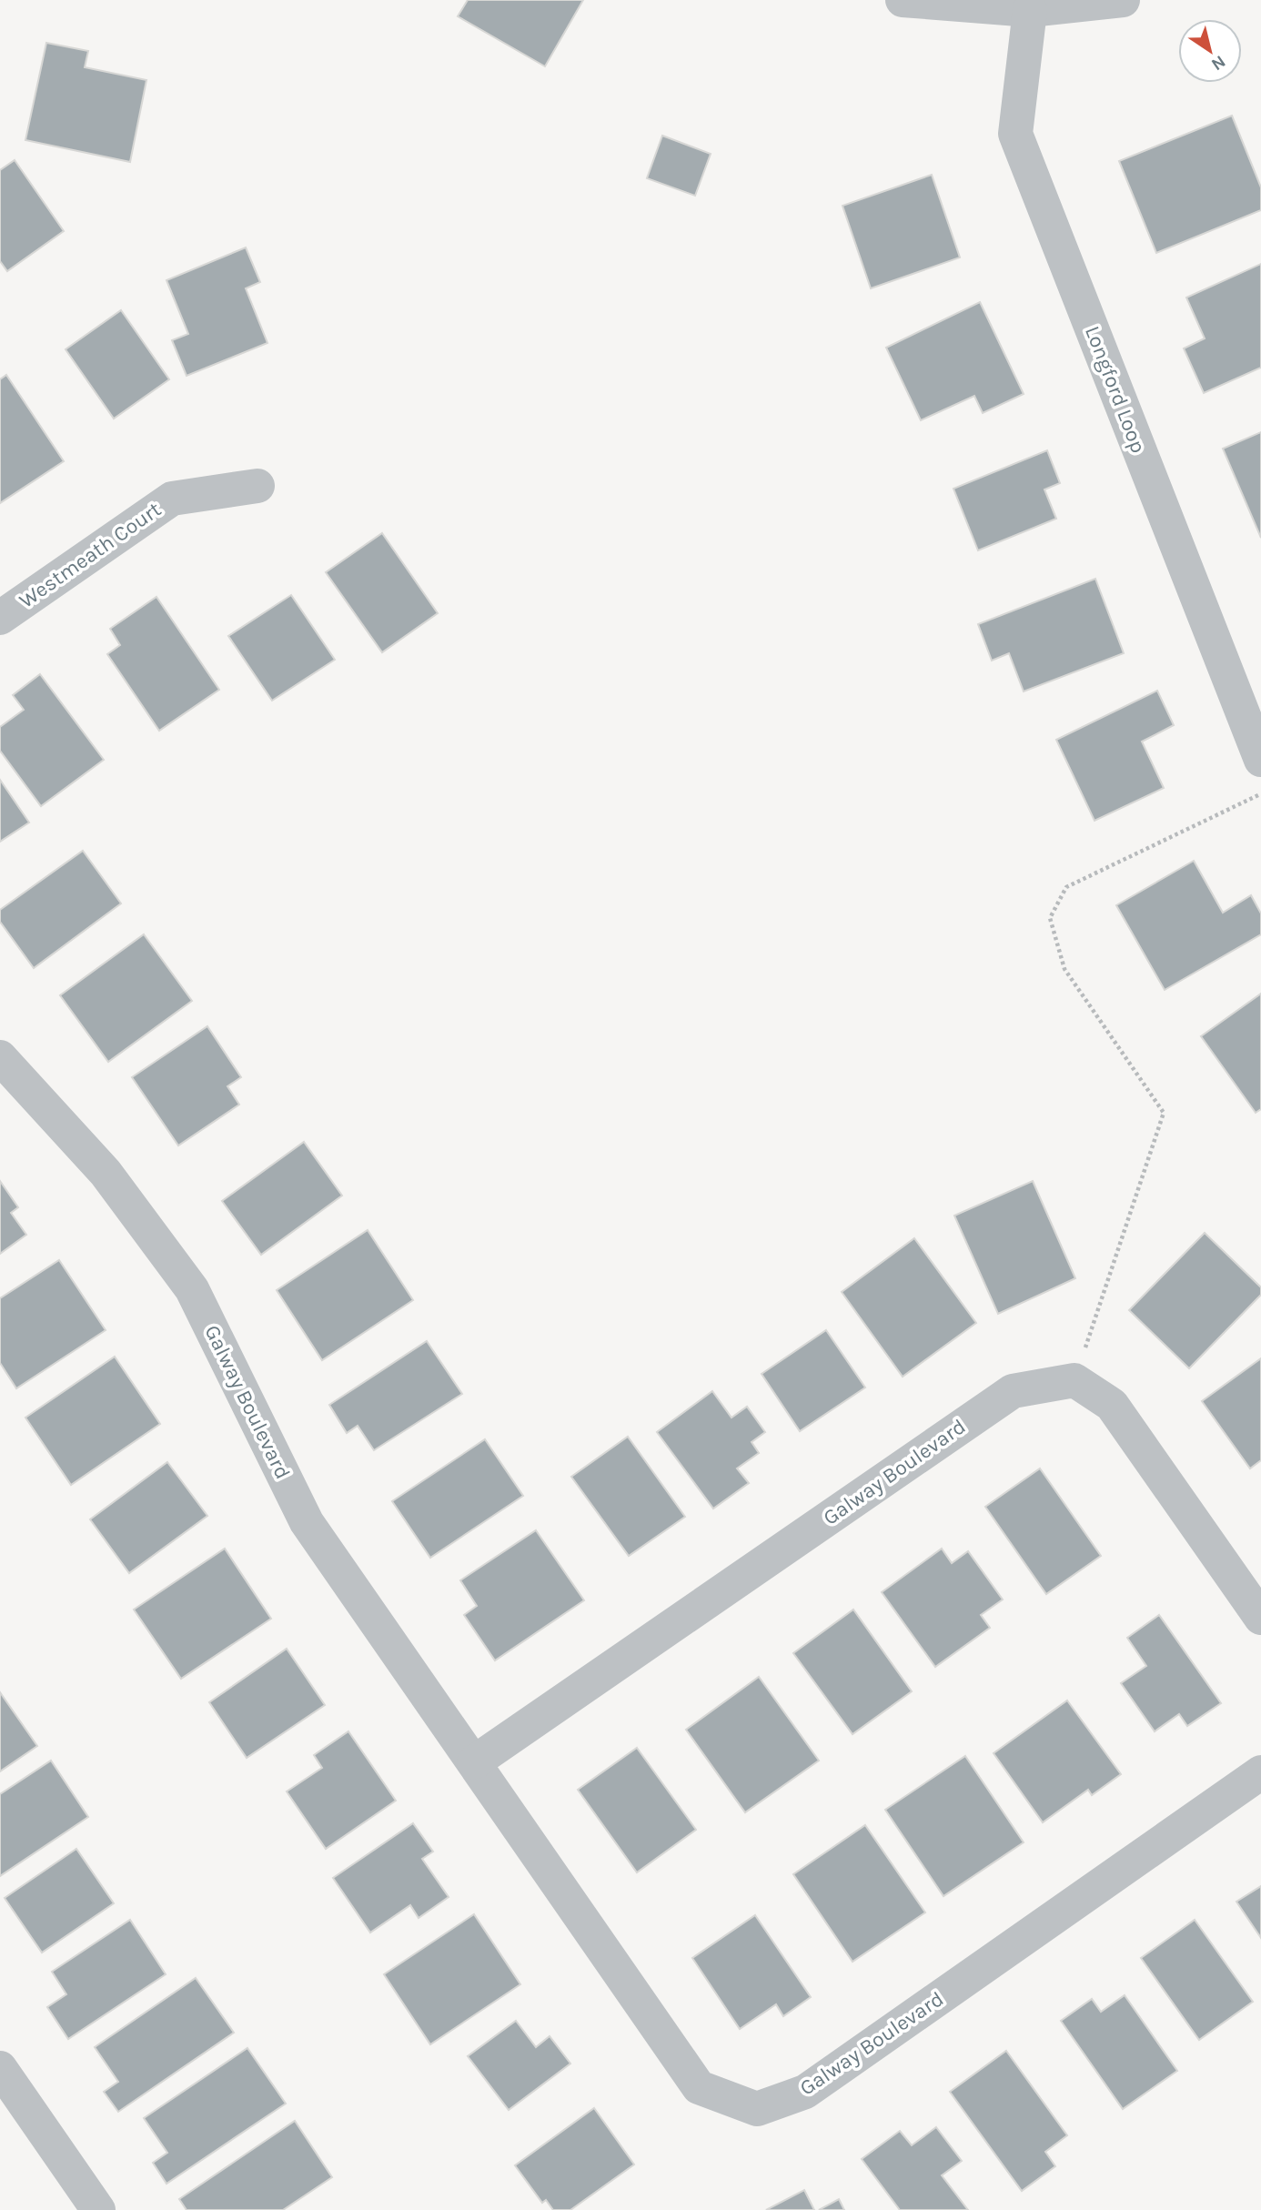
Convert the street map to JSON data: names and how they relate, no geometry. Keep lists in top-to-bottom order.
{
  "streets": {
    "street": ["Longford Loop", "Westmeath Court", "Galway Boulevard"]
  },
  "north": "bottom right"
}
